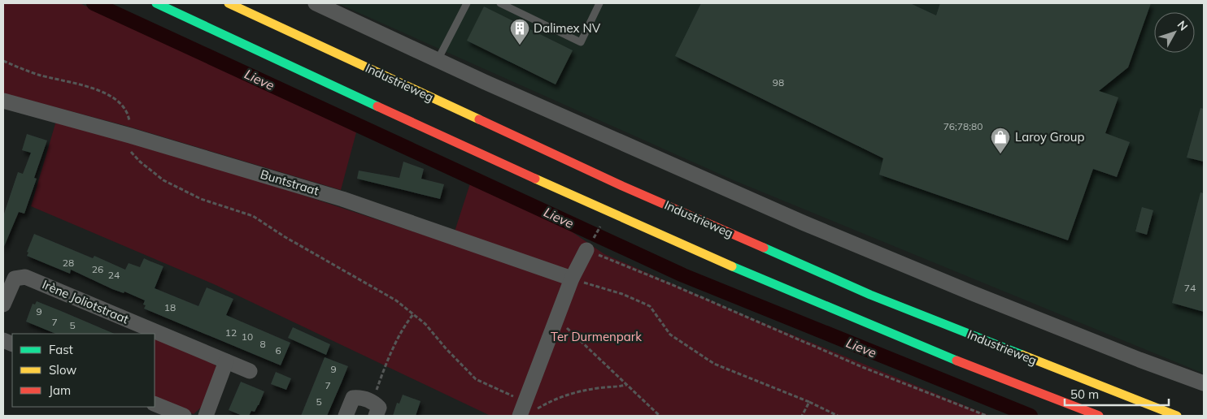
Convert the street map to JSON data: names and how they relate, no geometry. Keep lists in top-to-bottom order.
{
  "streets": {
    "highway": ["Industrieweg"],
    "street": ["Buntstraat", "Irène Joliotstraat"]
  },
  "water": ["Lieve"],
  "parks": ["Ter Durmenpark"],
  "places": {
    "building": ["Dalimex NV"],
    "shop": ["Laroy Group"]
  },
  "house_numbers": [
    "98",
    "76;78;80",
    "28",
    "26",
    "24",
    "74",
    "18",
    "9",
    "7",
    "5",
    "12",
    "10",
    "8",
    "6",
    "9",
    "7",
    "5"
  ],
  "legend": ["Fast", "Slow", "Jam"],
  "scale_bar": "50 m",
  "north": "top right"
}
